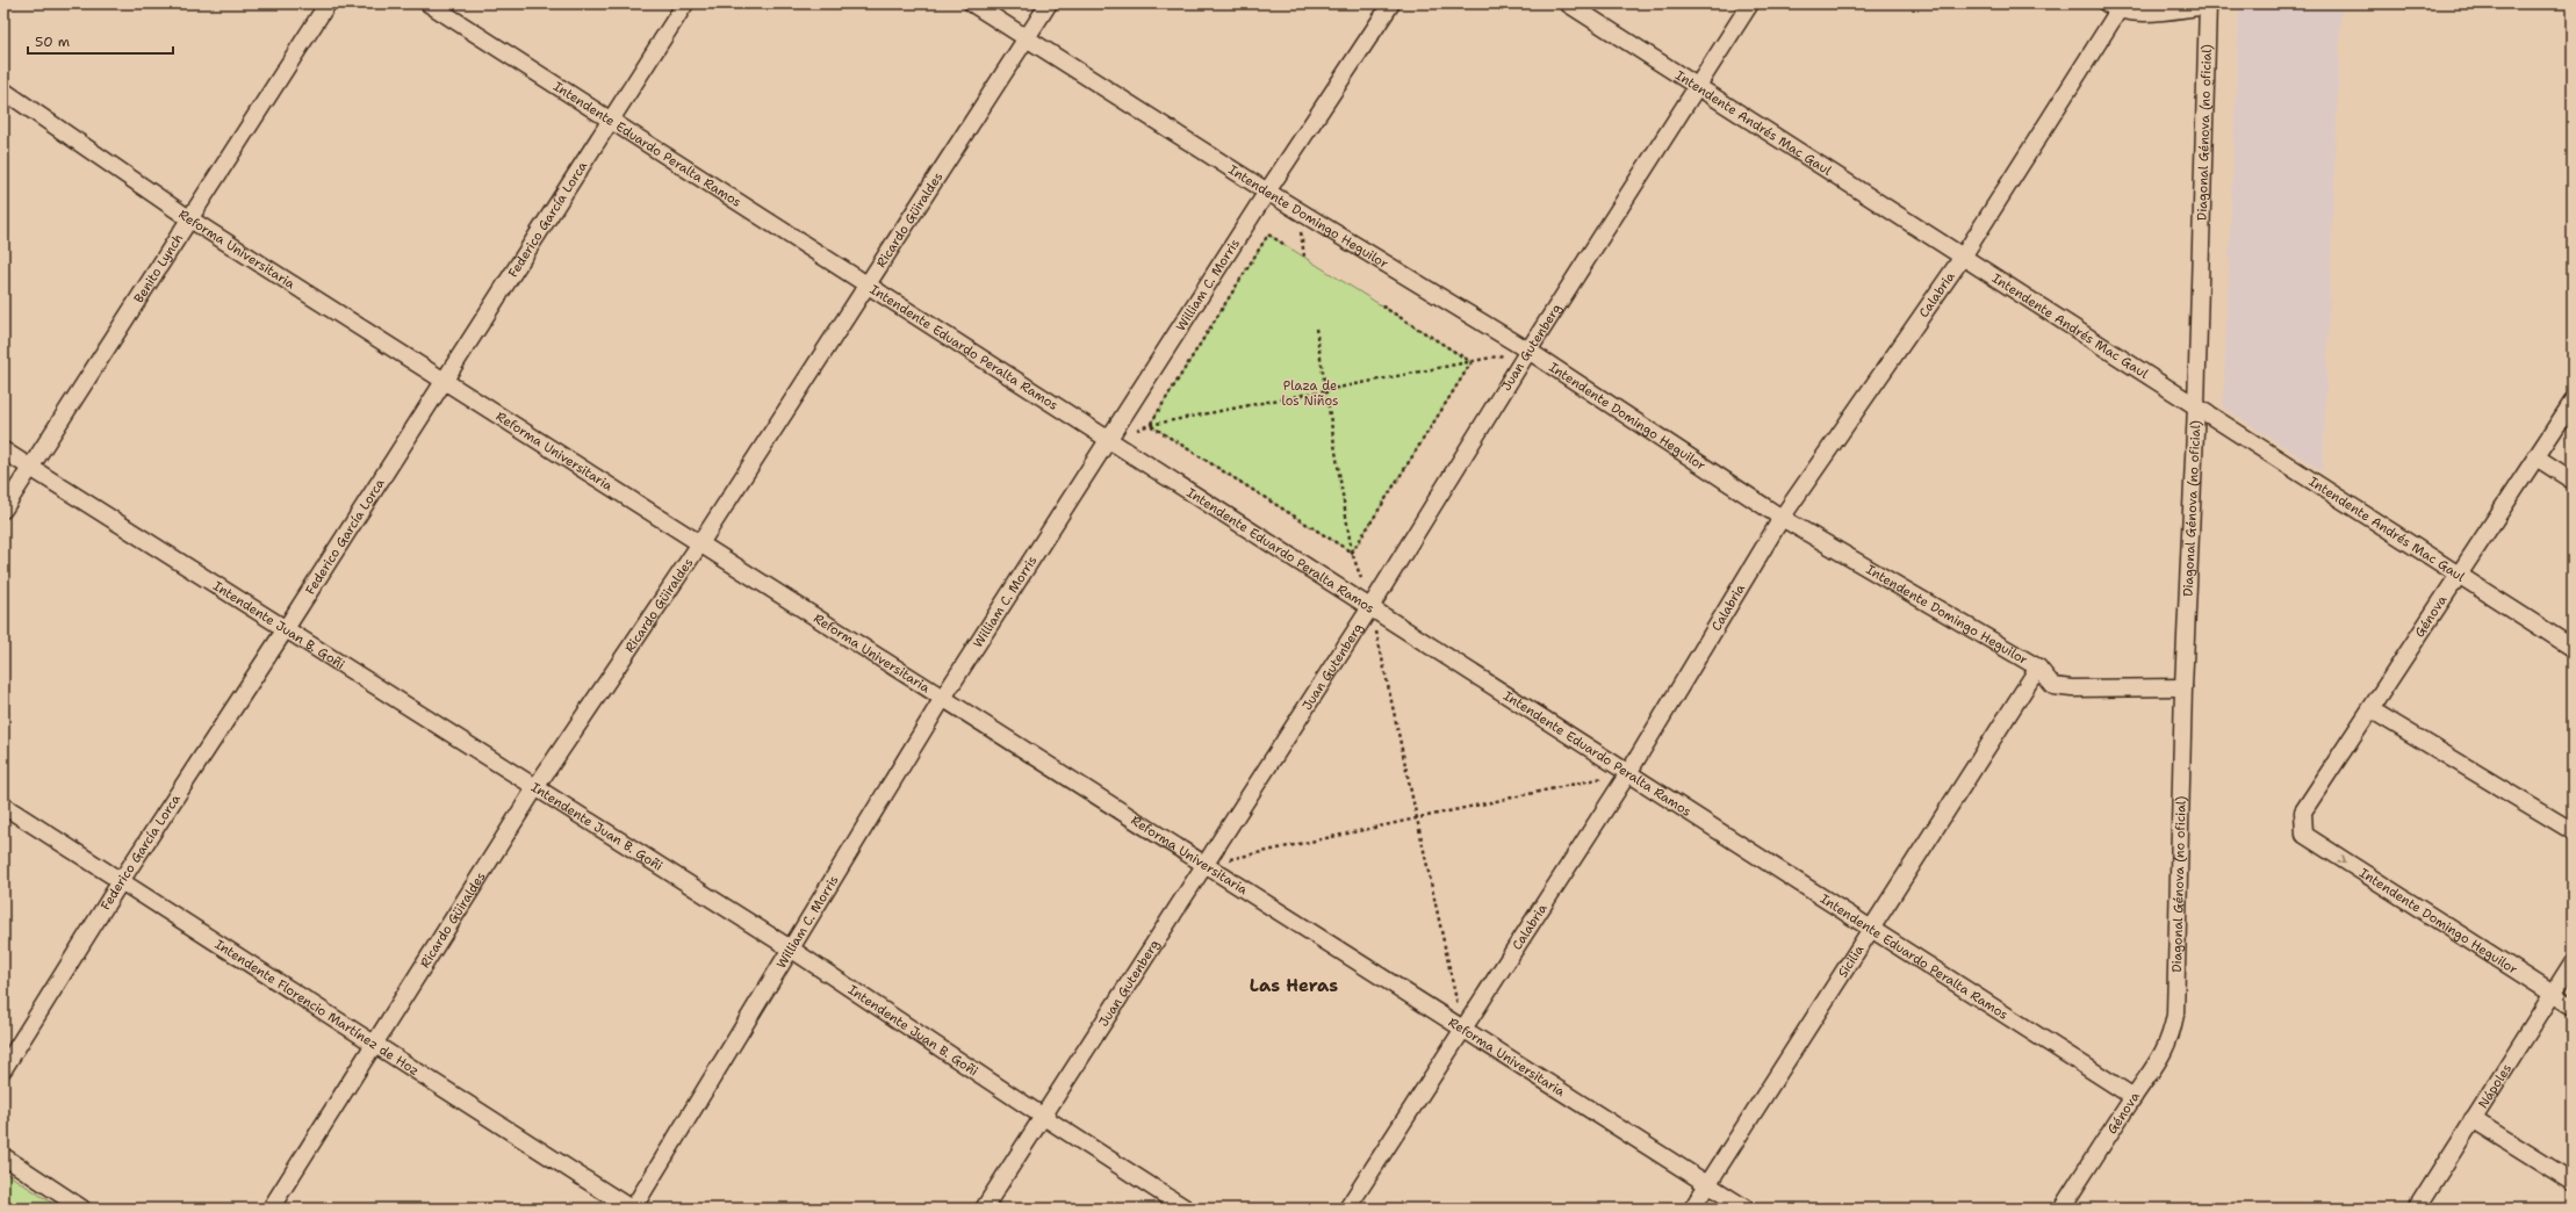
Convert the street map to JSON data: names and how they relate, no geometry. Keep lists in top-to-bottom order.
{
  "streets": {
    "street": [
      "Intendente Andrés Mac Gaul",
      "Diagonal Génova (no oficial)",
      "Intendente Eduardo Peralta Ramos",
      "Intendente Domingo Heguilor",
      "Federico García Lorca",
      "Ricardo Güiraldes",
      "Reforma Universitaria",
      "Benito Lynch",
      "William C. Morris",
      "Calabria",
      "Juan Gutenberg",
      "Génova",
      "Intendente Juan B. Goñi",
      "Sicilia",
      "Intendente Florencio Martínez de Hoz",
      "Nápoles"
    ]
  },
  "crossings": [
    ["Intendente Andrés Mac Gaul", "Diagonal Génova (no oficial)"],
    ["Intendente Andrés Mac Gaul", "Calabria"],
    ["Intendente Andrés Mac Gaul", "Juan Gutenberg"],
    ["Intendente Andrés Mac Gaul", "Génova"],
    ["Diagonal Génova (no oficial)", "Intendente Domingo Heguilor"],
    ["Diagonal Génova (no oficial)", "Génova"],
    ["Intendente Eduardo Peralta Ramos", "Federico García Lorca"],
    ["Intendente Eduardo Peralta Ramos", "Ricardo Güiraldes"],
    ["Intendente Eduardo Peralta Ramos", "William C. Morris"],
    ["Intendente Eduardo Peralta Ramos", "Calabria"],
    ["Intendente Eduardo Peralta Ramos", "Juan Gutenberg"],
    ["Intendente Eduardo Peralta Ramos", "Génova"],
    ["Intendente Eduardo Peralta Ramos", "Sicilia"],
    ["Intendente Domingo Heguilor", "Ricardo Güiraldes"],
    ["Intendente Domingo Heguilor", "William C. Morris"],
    ["Intendente Domingo Heguilor", "Calabria"],
    ["Intendente Domingo Heguilor", "Juan Gutenberg"],
    ["Intendente Domingo Heguilor", "Génova"],
    ["Intendente Domingo Heguilor", "Sicilia"],
    ["Intendente Domingo Heguilor", "Nápoles"],
    ["Federico García Lorca", "Reforma Universitaria"],
    ["Federico García Lorca", "Intendente Juan B. Goñi"],
    ["Federico García Lorca", "Intendente Florencio Martínez de Hoz"],
    ["Ricardo Güiraldes", "Reforma Universitaria"],
    ["Ricardo Güiraldes", "Intendente Juan B. Goñi"],
    ["Ricardo Güiraldes", "Intendente Florencio Martínez de Hoz"],
    ["Reforma Universitaria", "Benito Lynch"],
    ["Reforma Universitaria", "William C. Morris"],
    ["Reforma Universitaria", "Calabria"],
    ["Reforma Universitaria", "Juan Gutenberg"],
    ["Reforma Universitaria", "Sicilia"],
    ["Benito Lynch", "Intendente Juan B. Goñi"],
    ["William C. Morris", "Intendente Juan B. Goñi"],
    ["William C. Morris", "Intendente Florencio Martínez de Hoz"],
    ["Juan Gutenberg", "Intendente Juan B. Goñi"]
  ],
  "districts": ["Las Heras"],
  "parks": ["Plaza de los Niños"],
  "scale_bar": "50 m"
}
